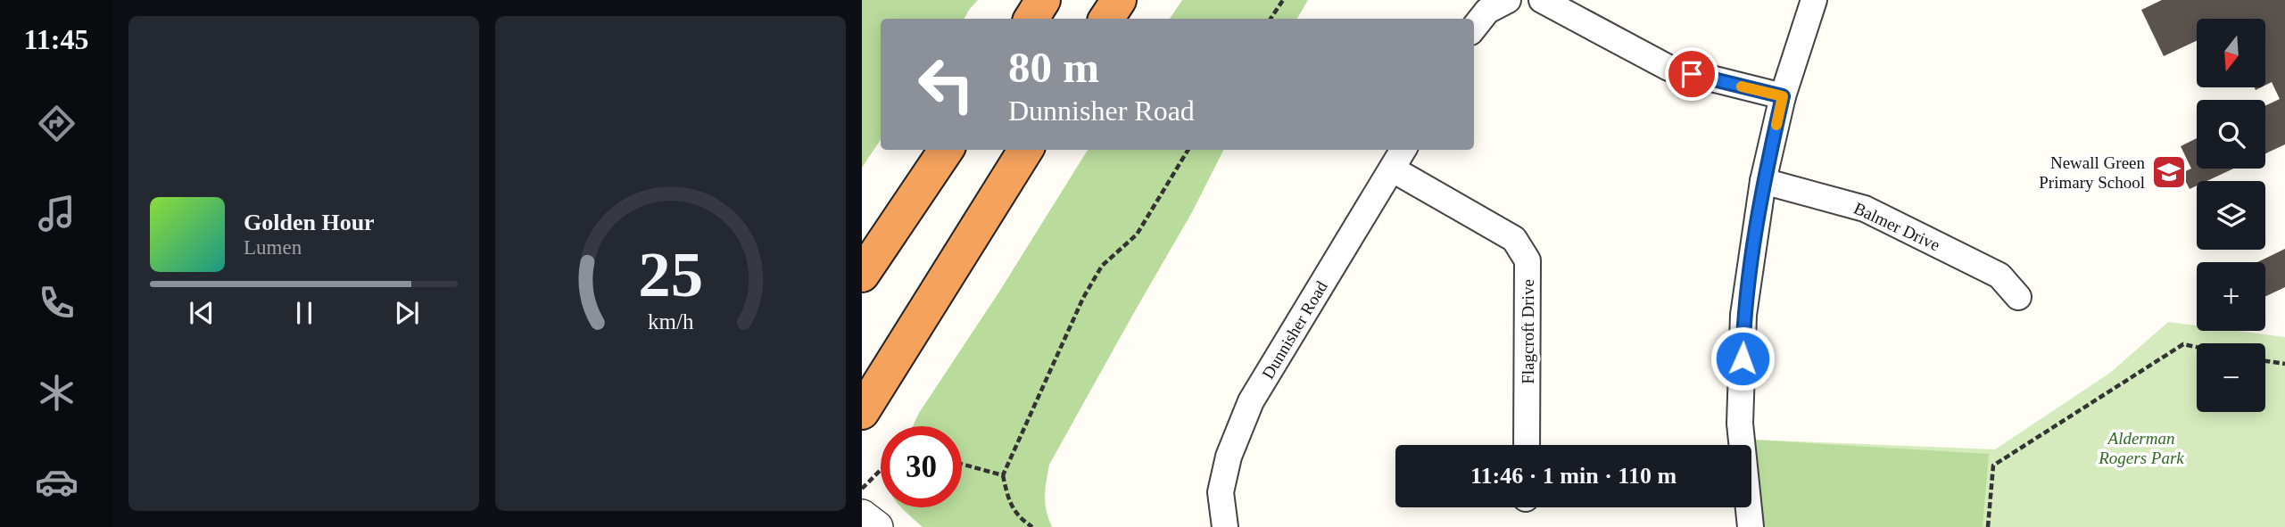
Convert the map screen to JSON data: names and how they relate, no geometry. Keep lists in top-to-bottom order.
{
  "streets": {
    "street": ["Balmer Drive", "Dunnisher Road", "Flagcroft Drive"]
  },
  "crossings": [
    ["Dunnisher Road", "Flagcroft Drive"]
  ],
  "parks": ["Alderman Rogers Park"],
  "places": {
    "school or university": ["Newall Green Primary School"]
  },
  "north": "bottom",
  "page": {
    "tabs": "11:45",
    "map_buttons": ["+", "−"],
    "turn": ["80 m", "Dunnisher Road"],
    "song": ["Golden Hour", "Lumen"],
    "limit": "30",
    "trip": "11:46 · 1 min · 110 m",
    "gauge": ["25", "km/h"]
  }
}
